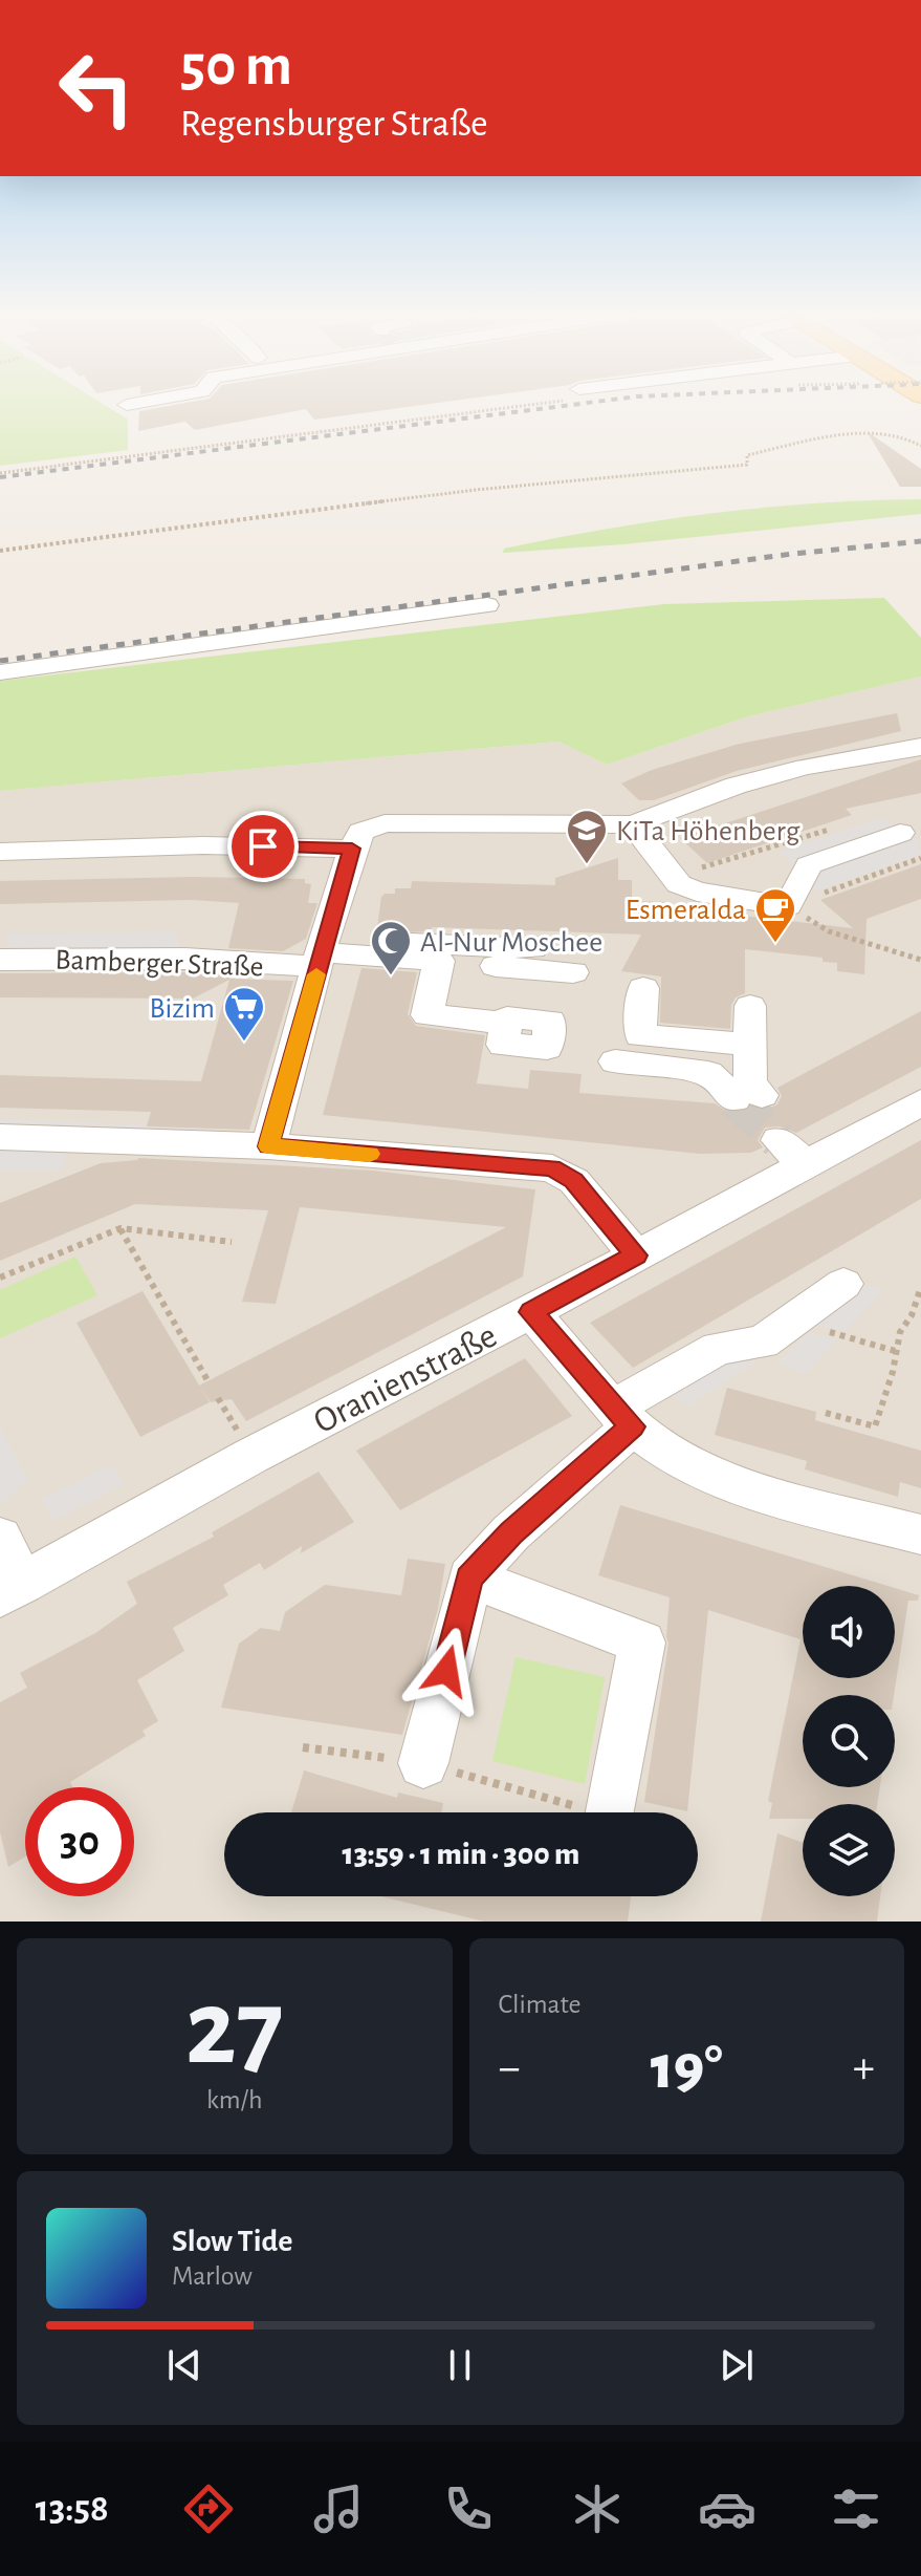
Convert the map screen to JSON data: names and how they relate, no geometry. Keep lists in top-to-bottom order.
{
  "streets": {
    "street": ["Bamberger Straße", "Oranienstraße"]
  },
  "places": {
    "school or university": ["KiTa Höhenberg"],
    "cafe": ["Esmeralda"],
    "mosque": ["Al-Nur Moschee"],
    "supermarket": ["Bizim"]
  },
  "page": {
    "turn": ["50 m", "Regensburger Straße"],
    "limit": "30",
    "trip": "13:59 · 1 min · 300 m",
    "tile": [
      ["27", "km/h"],
      "Climate"
    ],
    "heat": ["−", "19°", "+"],
    "song": ["Slow Tide", "Marlow"],
    "tabs": "13:58"
  }
}
